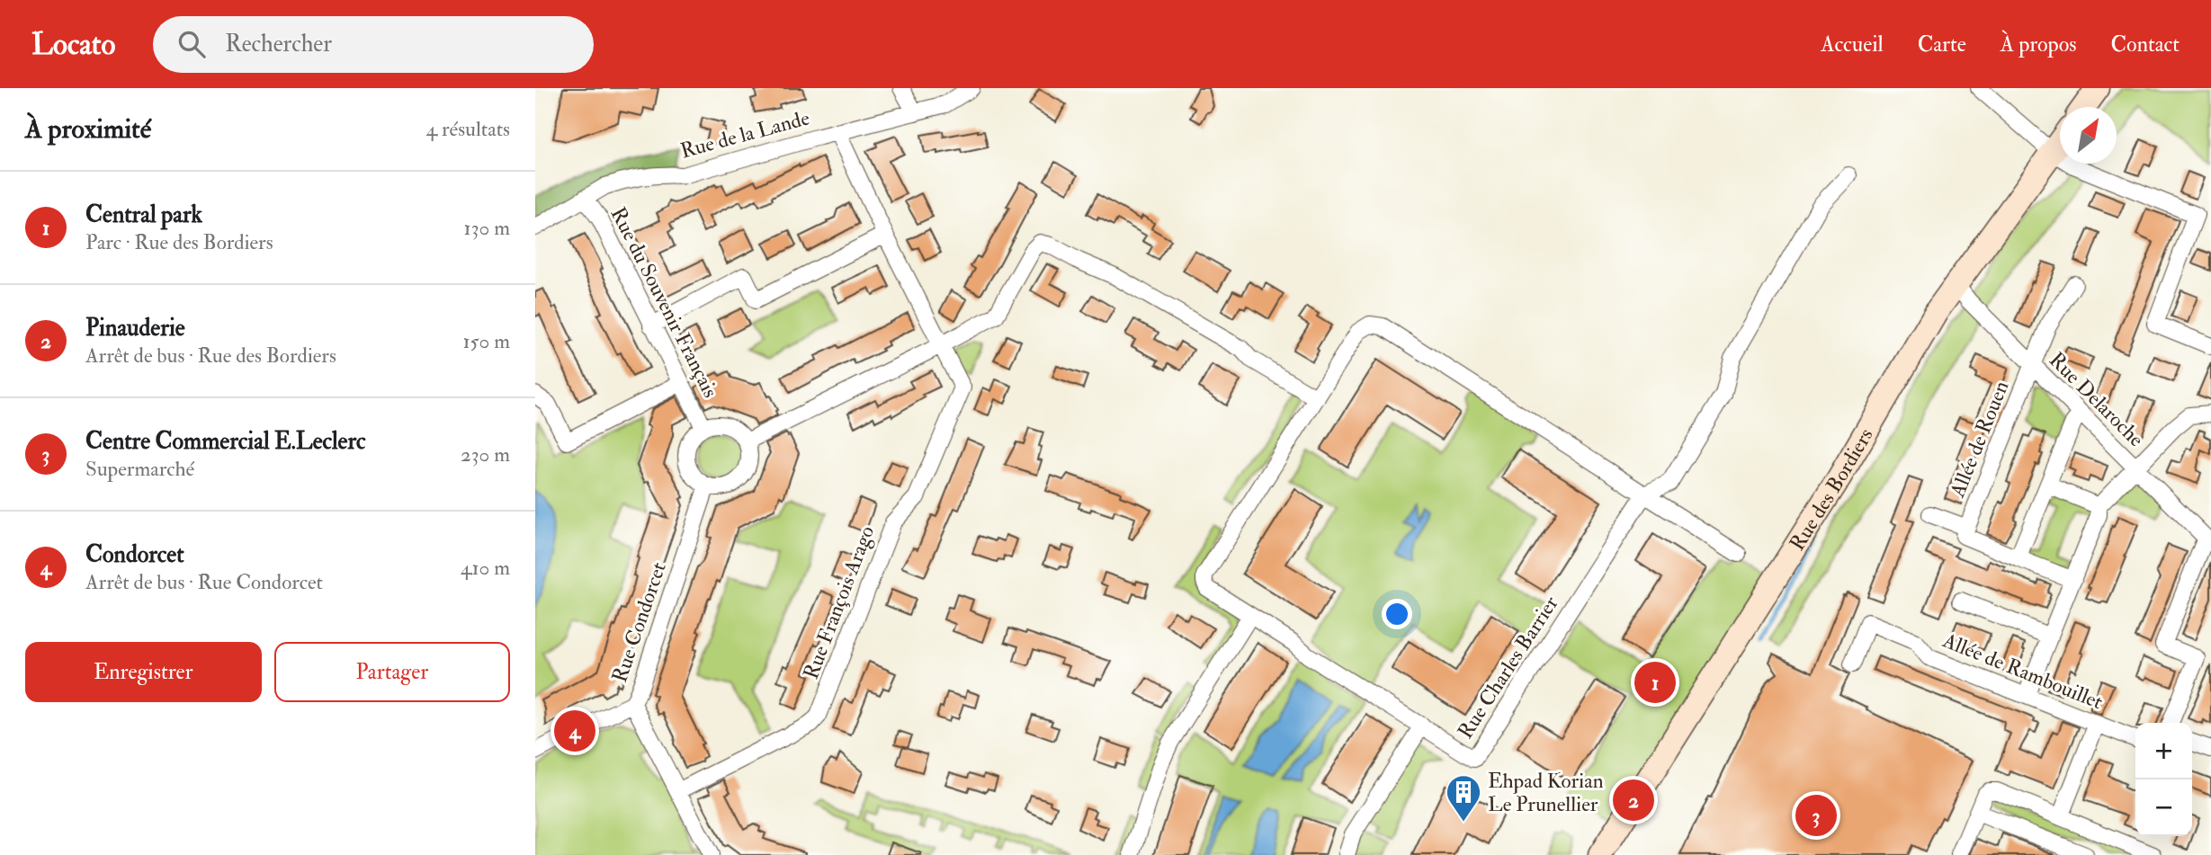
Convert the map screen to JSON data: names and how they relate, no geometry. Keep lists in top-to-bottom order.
{
  "streets": {
    "street": [
      "Rue de la Lande",
      "Rue du Souvenir Français",
      "Rue Delaroche",
      "Allée de Rouen",
      "Rue des Bordiers",
      "Rue François Arago",
      "Rue Condorcet",
      "Rue Charles Barrier",
      "Allée de Rambouillet"
    ]
  },
  "crossings": [
    ["Rue de la Lande", "Rue du Souvenir Français"],
    ["Rue du Souvenir Français", "Rue Condorcet"],
    ["Rue Delaroche", "Allée de Rouen"],
    ["Rue Delaroche", "Rue des Bordiers"]
  ],
  "places": {
    "building": ["Ehpad Korian Le Prunellier"]
  },
  "north": "top right",
  "page": {
    "header": "Locato",
    "search": "Rechercher",
    "nav": [
      "Accueil",
      "Carte",
      "À propos",
      "Contact"
    ],
    "heading": ["À proximité", "4 résultats"],
    "list": [
      {
        "mark": "1",
        "name": "Central park",
        "note": "Parc · Rue des Bordiers",
        "value": "130 m"
      },
      {
        "mark": "2",
        "name": "Pinauderie",
        "note": "Arrêt de bus · Rue des Bordiers",
        "value": "150 m"
      },
      {
        "mark": "3",
        "name": "Centre Commercial E.Leclerc",
        "note": "Supermarché",
        "value": "230 m"
      },
      {
        "mark": "4",
        "name": "Condorcet",
        "note": "Arrêt de bus · Rue Condorcet",
        "value": "410 m"
      }
    ],
    "buttons": ["Enregistrer", "Partager"],
    "pins": [
      "1",
      "4",
      "2",
      "3"
    ],
    "map_buttons": ["+", "−"]
  }
}
